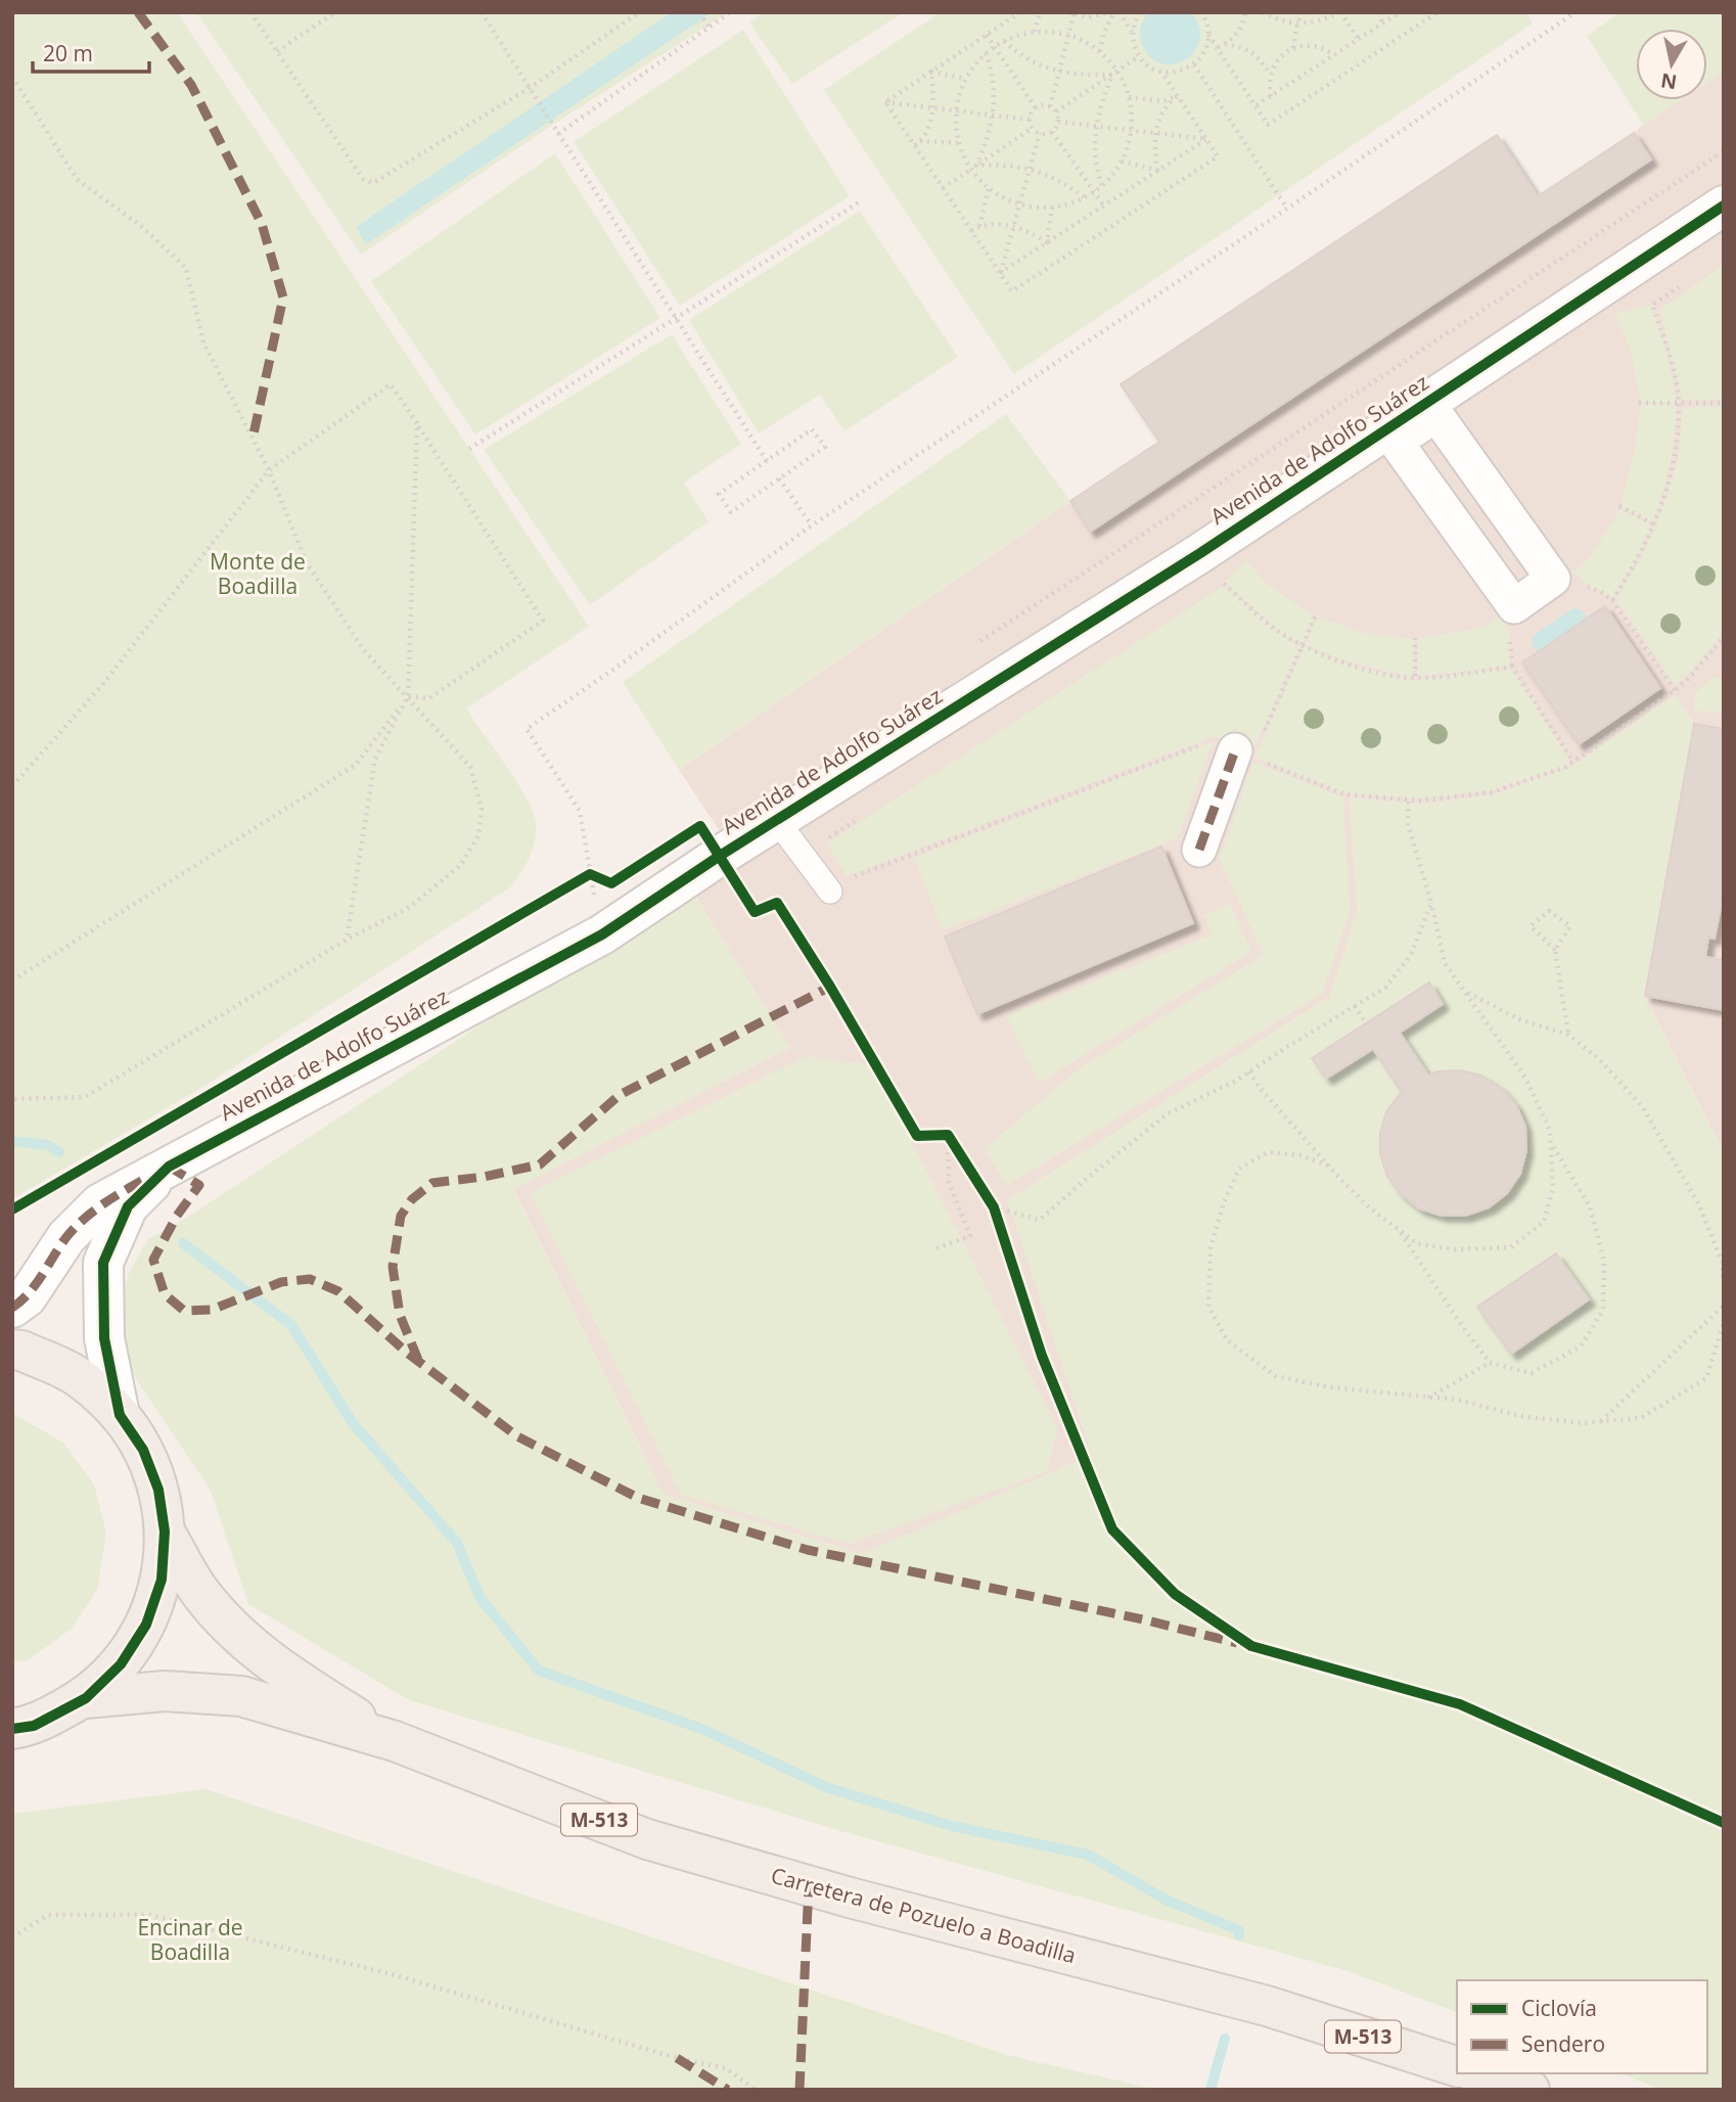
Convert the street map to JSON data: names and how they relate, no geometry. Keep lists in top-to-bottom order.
{
  "streets": {
    "main road": ["M-513", "Carretera de Pozuelo a Boadilla"],
    "street": ["Avenida de Adolfo Suárez"]
  },
  "crossings": [
    ["Avenida de Adolfo Suárez", "M-513"],
    ["M-513", "Carretera de Pozuelo a Boadilla"]
  ],
  "parks": ["Monte de Boadilla", "Encinar de Boadilla"],
  "legend": ["Ciclovía", "Sendero"],
  "scale_bar": "20 m",
  "north": "bottom"
}
